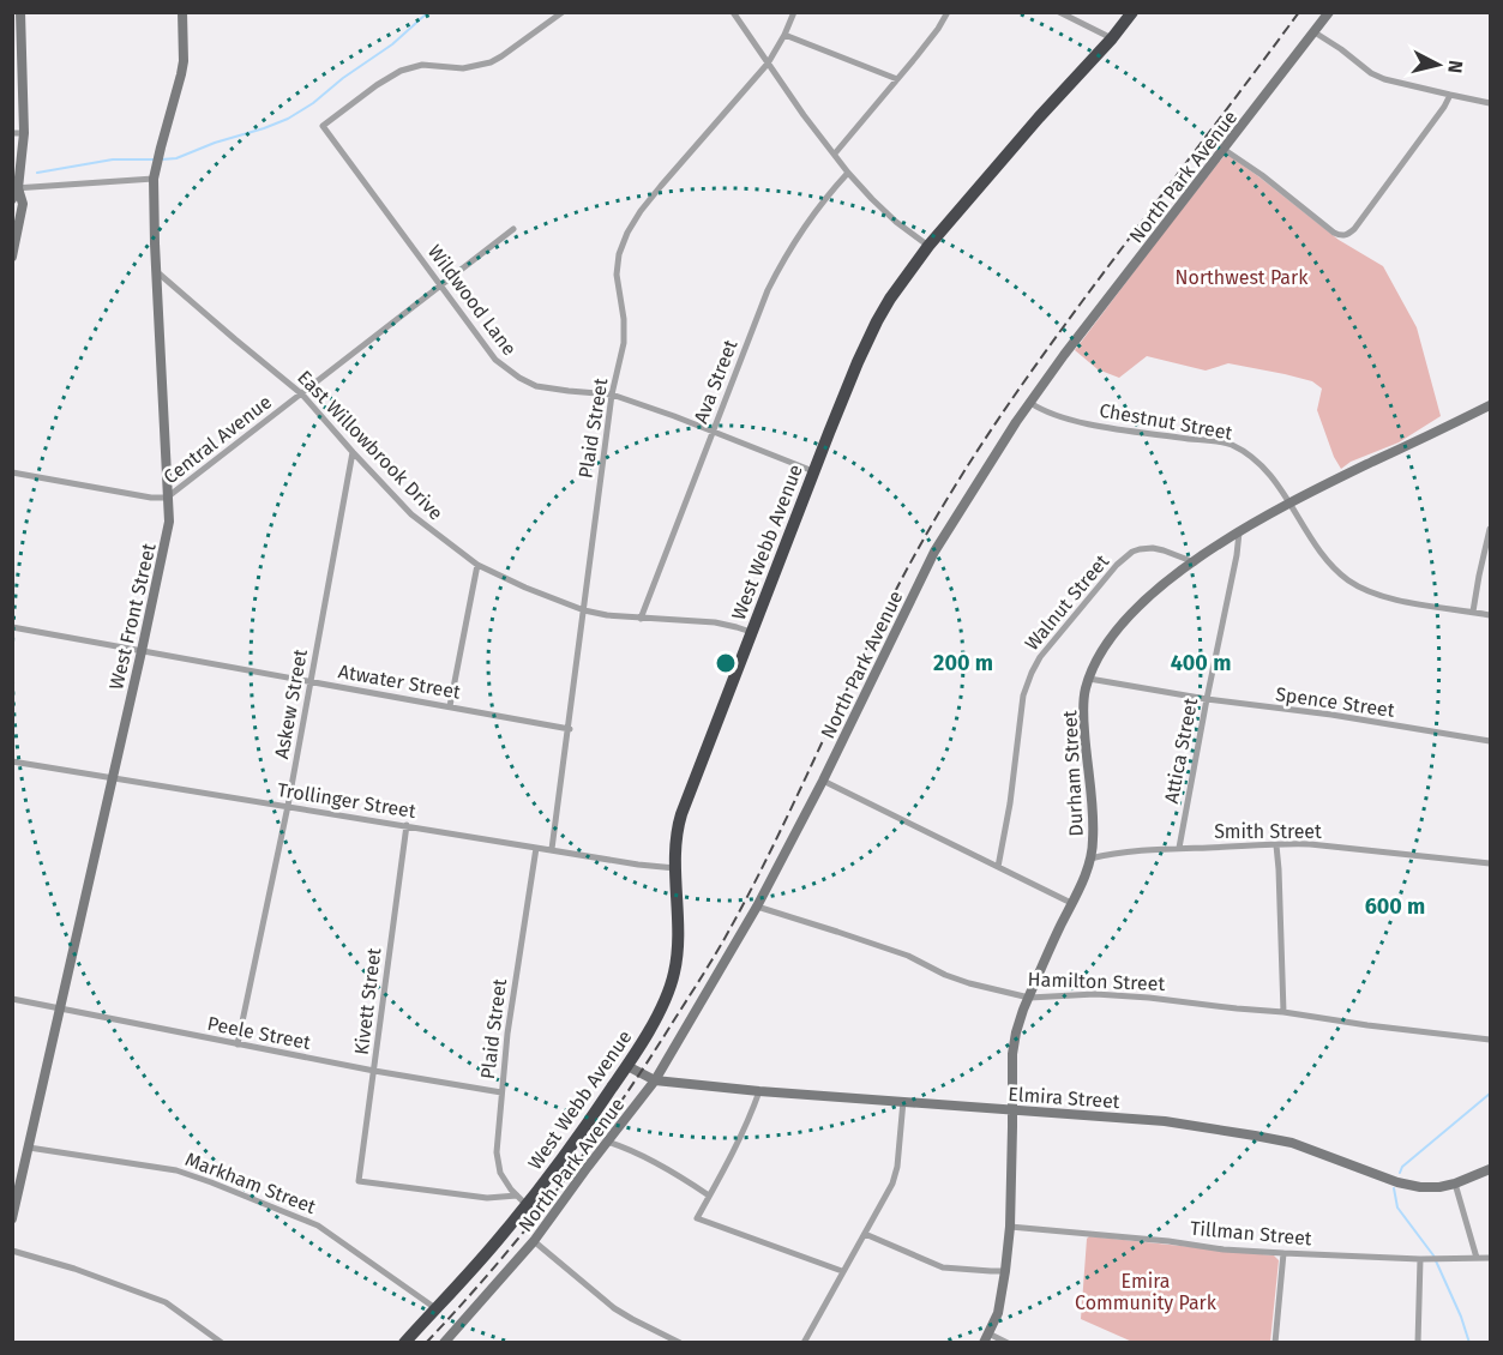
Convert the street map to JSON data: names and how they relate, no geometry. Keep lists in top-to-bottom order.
{
  "streets": {
    "highway": ["West Webb Avenue"],
    "street": [
      "North Park Avenue",
      "Wildwood Lane",
      "Ava Street",
      "Chestnut Street",
      "Plaid Street",
      "Central Avenue",
      "East Willowbrook Drive",
      "Walnut Street",
      "West Front Street",
      "Atwater Street",
      "Spence Street",
      "Askew Street",
      "Attica Street",
      "Durham Street",
      "Trollinger Street",
      "Smith Street",
      "Hamilton Street",
      "Kivett Street",
      "Peele Street",
      "Elmira Street",
      "Markham Street",
      "Tillman Street"
    ]
  },
  "crossings": [
    ["North Park Avenue", "Chestnut Street"],
    ["North Park Avenue", "Hamilton Street"],
    ["North Park Avenue", "Elmira Street"],
    ["Wildwood Lane", "Ava Street"],
    ["Wildwood Lane", "Plaid Street"],
    ["Wildwood Lane", "Central Avenue"],
    ["Wildwood Lane", "West Webb Avenue"],
    ["Ava Street", "East Willowbrook Drive"],
    ["Chestnut Street", "Durham Street"],
    ["Plaid Street", "East Willowbrook Drive"],
    ["Plaid Street", "West Webb Avenue"],
    ["Plaid Street", "Atwater Street"],
    ["Plaid Street", "Trollinger Street"],
    ["Plaid Street", "Kivett Street"],
    ["Plaid Street", "Peele Street"],
    ["Central Avenue", "East Willowbrook Drive"],
    ["Central Avenue", "West Front Street"],
    ["East Willowbrook Drive", "West Webb Avenue"],
    ["East Willowbrook Drive", "West Front Street"],
    ["East Willowbrook Drive", "Askew Street"],
    ["West Webb Avenue", "Trollinger Street"],
    ["West Webb Avenue", "Kivett Street"],
    ["West Webb Avenue", "Elmira Street"],
    ["West Webb Avenue", "Markham Street"],
    ["Walnut Street", "Durham Street"],
    ["West Front Street", "Atwater Street"],
    ["West Front Street", "Trollinger Street"],
    ["West Front Street", "Peele Street"],
    ["West Front Street", "Markham Street"],
    ["Atwater Street", "Askew Street"],
    ["Spence Street", "Attica Street"],
    ["Spence Street", "Durham Street"],
    ["Askew Street", "Trollinger Street"],
    ["Askew Street", "Peele Street"],
    ["Attica Street", "Durham Street"],
    ["Attica Street", "Smith Street"],
    ["Durham Street", "Smith Street"],
    ["Durham Street", "Hamilton Street"],
    ["Durham Street", "Elmira Street"],
    ["Durham Street", "Tillman Street"],
    ["Trollinger Street", "Kivett Street"],
    ["Kivett Street", "Peele Street"]
  ],
  "parks": ["Northwest Park", "Emira Community Park"],
  "north": "right",
  "rings": ["200 m", "400 m", "600 m"]
}
